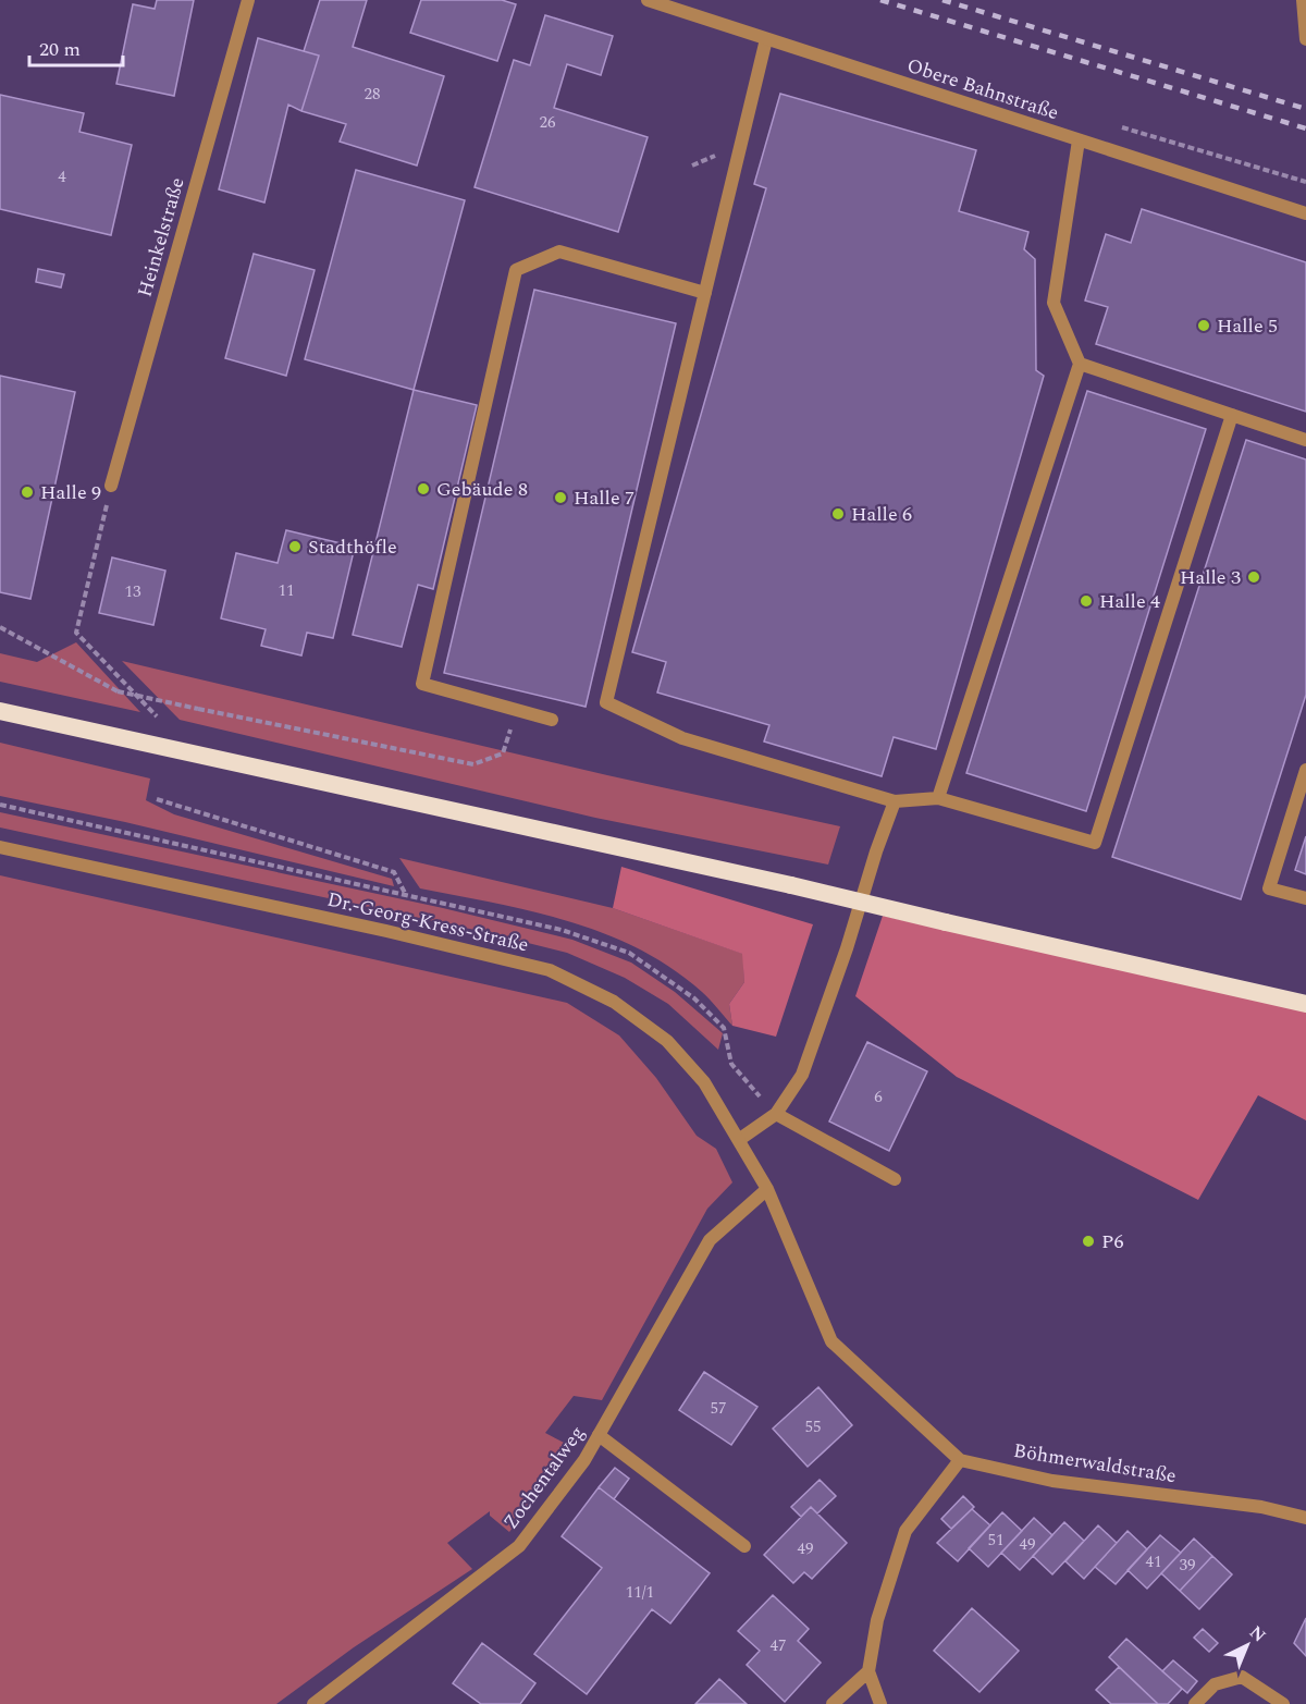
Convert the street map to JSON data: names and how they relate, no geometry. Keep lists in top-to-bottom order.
{
  "streets": {
    "street": [
      "Obere Bahnstraße",
      "Heinkelstraße",
      "Dr.-Georg-Kress-Straße",
      "Böhmerwaldstraße",
      "Zochentalweg"
    ]
  },
  "places": [
    "Halle 5",
    "Gebäude 8",
    "Halle 9",
    "Halle 7",
    "Halle 6",
    "Stadthöfle",
    "Halle 3",
    "Halle 4",
    "P6"
  ],
  "house_numbers": [
    "28",
    "26",
    "4",
    "11",
    "13",
    "6",
    "57",
    "55",
    "51",
    "49",
    "49",
    "41",
    "39",
    "11/1",
    "47"
  ],
  "scale_bar": "20 m",
  "north": "top right"
}
